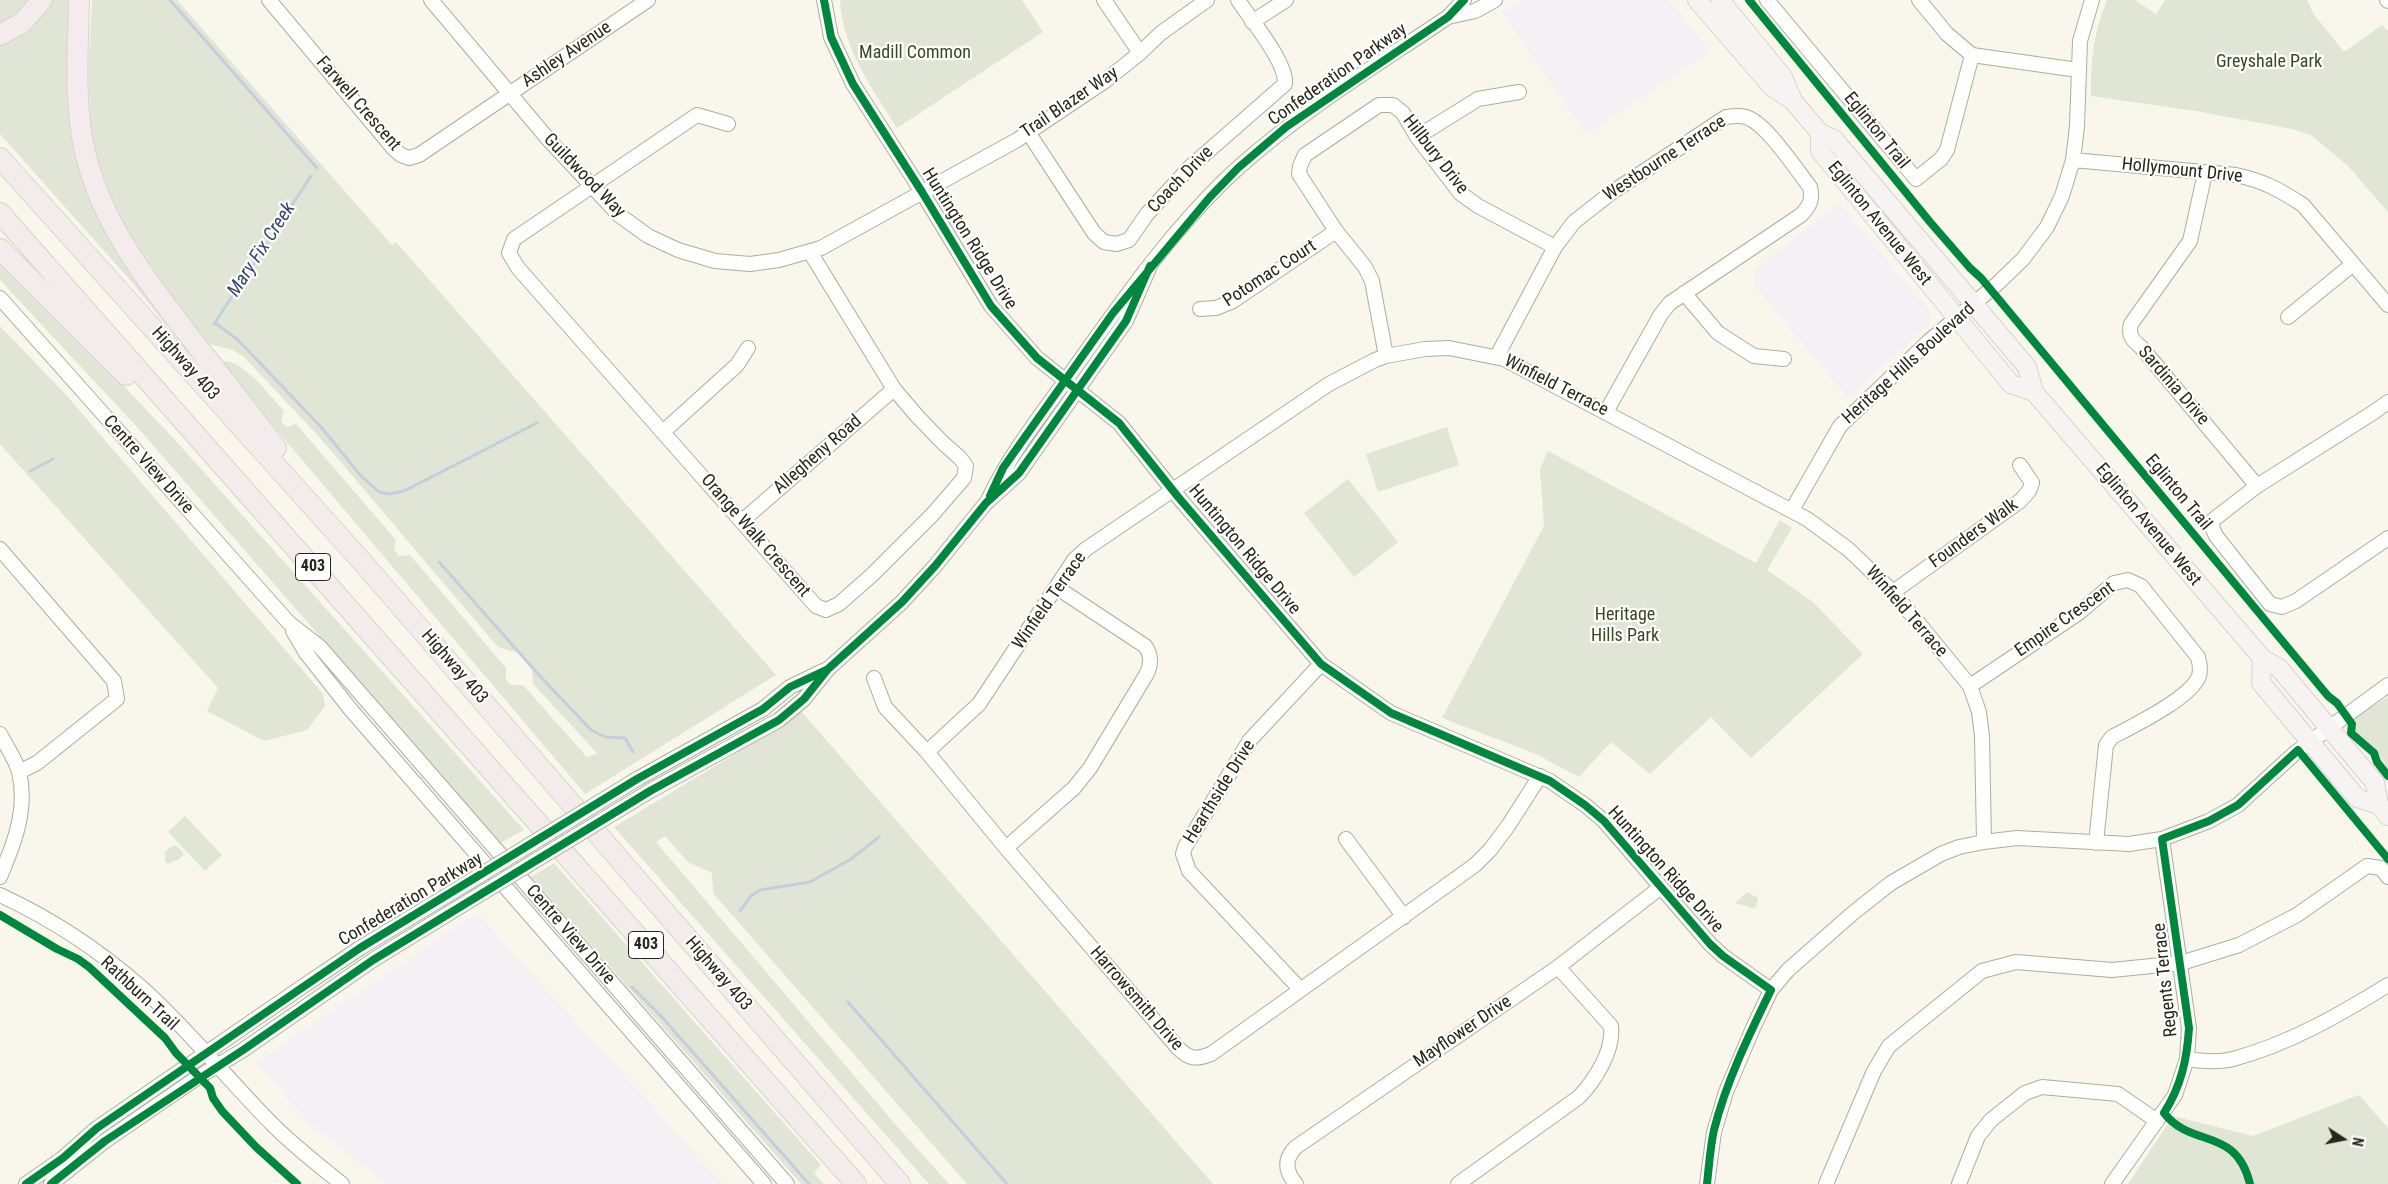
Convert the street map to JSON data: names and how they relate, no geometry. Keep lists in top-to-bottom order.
{
  "streets": {
    "highway": ["Highway 403", "403"],
    "main road": ["Eglinton Avenue West"],
    "street": [
      "Ashley Avenue",
      "Confederation Parkway",
      "Trail Blazer Way",
      "Farwell Crescent",
      "Hillbury Drive",
      "Westbourne Terrace",
      "Hollymount Drive",
      "Guildwood Way",
      "Coach Drive",
      "Huntington Ridge Drive",
      "Potomac Court",
      "Heritage Hills Boulevard",
      "Winfield Terrace",
      "Sardinia Drive",
      "Allegheny Road",
      "Centre View Drive",
      "Founders Walk",
      "Orange Walk Crescent",
      "Empire Crescent",
      "Hearthside Drive",
      "Regents Terrace",
      "Harrowsmith Drive",
      "Mayflower Drive"
    ],
    "cycle path": ["Eglinton Trail", "Rathburn Trail"]
  },
  "crossings": [
    ["Ashley Avenue", "Farwell Crescent"],
    ["Ashley Avenue", "Guildwood Way"],
    ["Confederation Parkway", "Huntington Ridge Drive"],
    ["Trail Blazer Way", "Guildwood Way"],
    ["Trail Blazer Way", "Coach Drive"],
    ["Trail Blazer Way", "Huntington Ridge Drive"],
    ["Farwell Crescent", "Guildwood Way"],
    ["Hillbury Drive", "Westbourne Terrace"],
    ["Hillbury Drive", "Potomac Court"],
    ["Hillbury Drive", "Winfield Terrace"],
    ["Westbourne Terrace", "Winfield Terrace"],
    ["Hollymount Drive", "Heritage Hills Boulevard"],
    ["Hollymount Drive", "Sardinia Drive"],
    ["Guildwood Way", "Huntington Ridge Drive"],
    ["Guildwood Way", "Orange Walk Crescent"],
    ["Eglinton Avenue West", "Heritage Hills Boulevard"],
    ["Huntington Ridge Drive", "Winfield Terrace"],
    ["Huntington Ridge Drive", "Hearthside Drive"],
    ["Huntington Ridge Drive", "Harrowsmith Drive"],
    ["Huntington Ridge Drive", "Mayflower Drive"],
    ["Heritage Hills Boulevard", "Winfield Terrace"],
    ["Winfield Terrace", "Founders Walk"],
    ["Winfield Terrace", "Empire Crescent"],
    ["Winfield Terrace", "Harrowsmith Drive"],
    ["Allegheny Road", "Orange Walk Crescent"],
    ["Hearthside Drive", "Harrowsmith Drive"]
  ],
  "water": ["Mary Fix Creek"],
  "parks": ["Madill Common", "Greyshale Park", "Heritage Hills Park"],
  "north": "right"
}
